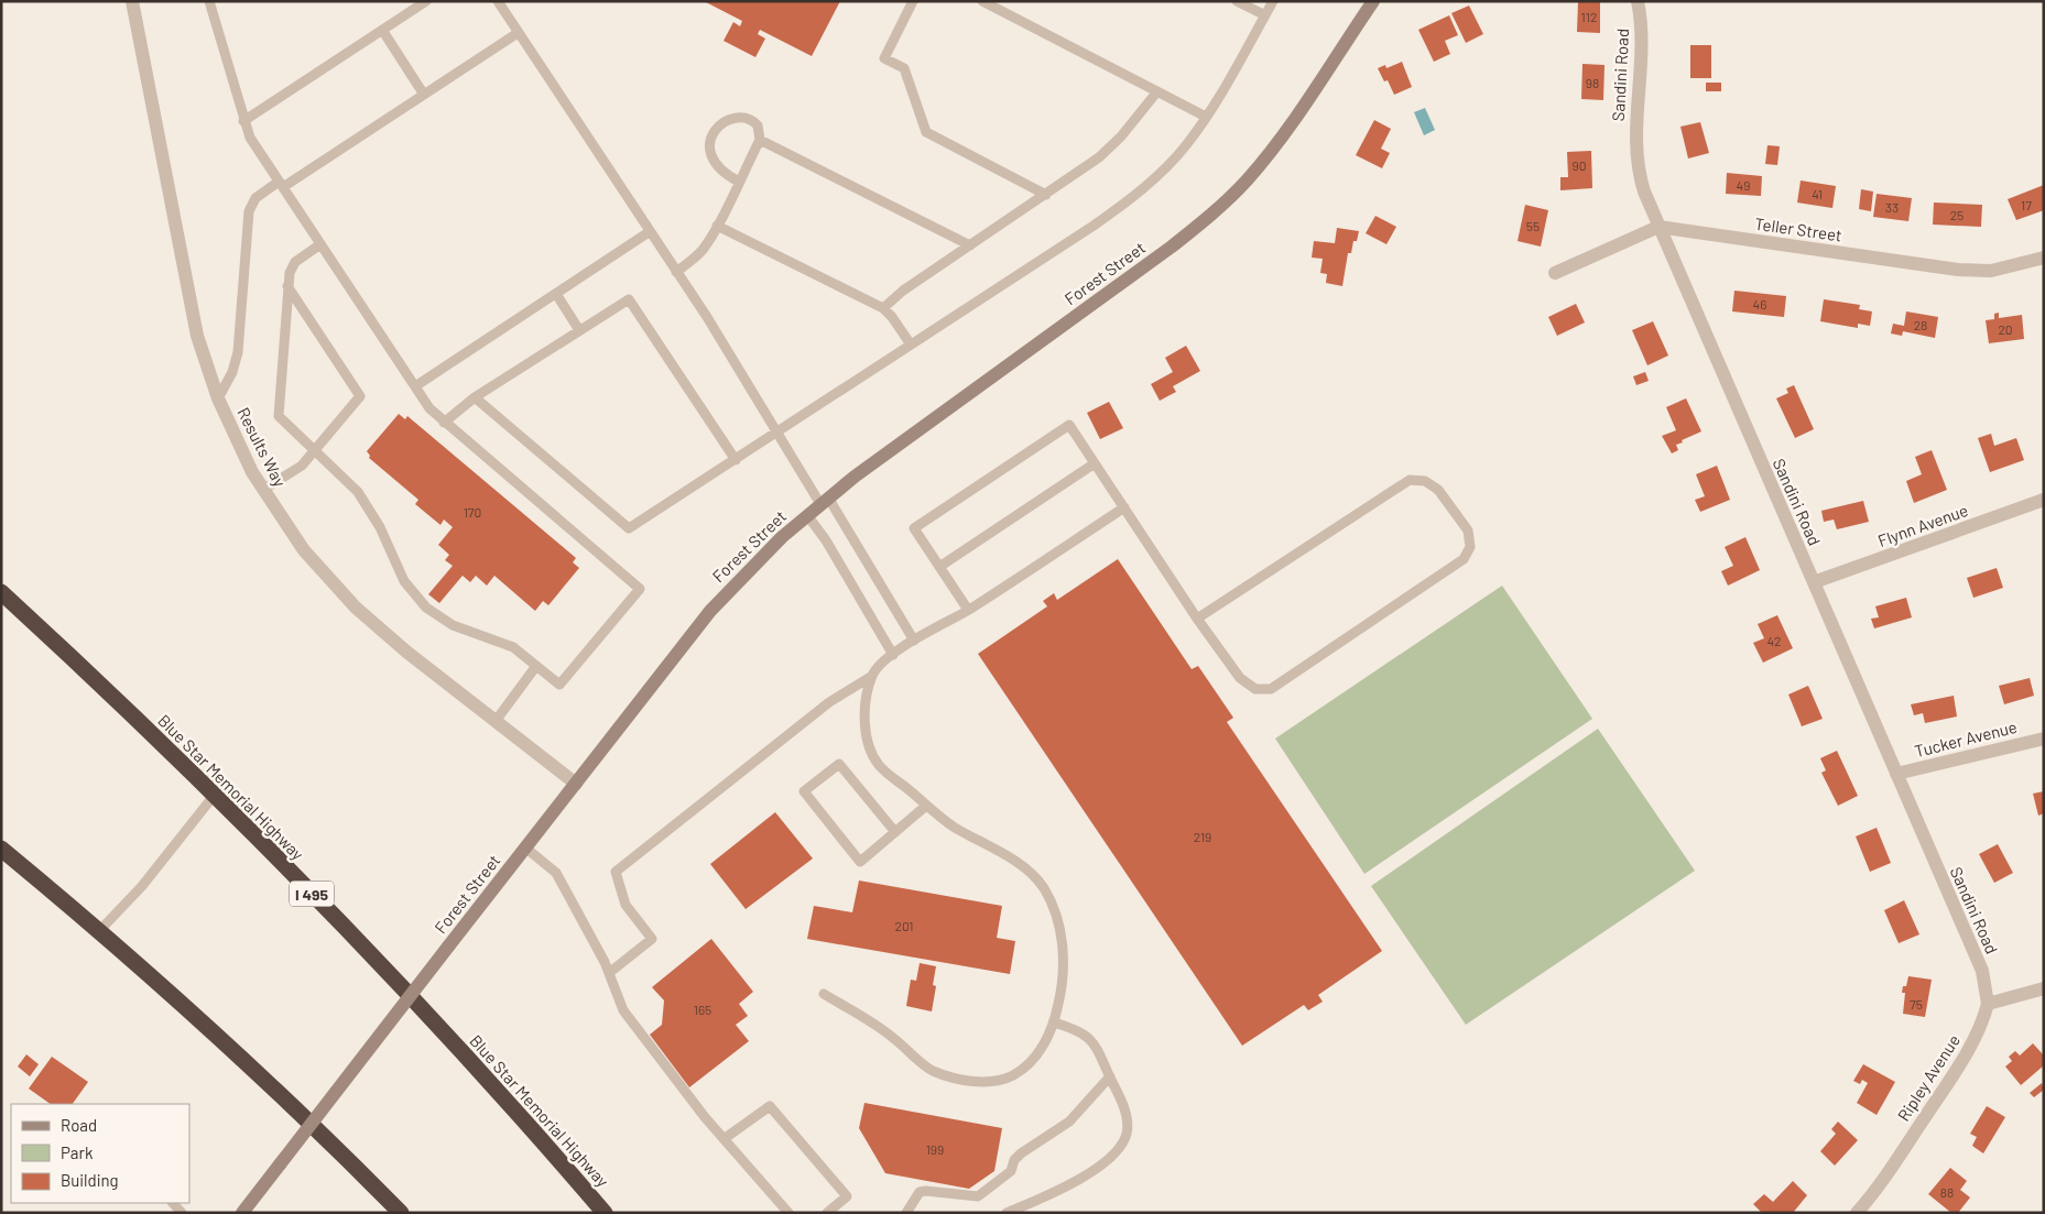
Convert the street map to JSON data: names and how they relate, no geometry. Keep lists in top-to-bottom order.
{
  "streets": {
    "highway": ["Blue Star Memorial Highway", "I 495"],
    "main road": ["Forest Street"],
    "street": [
      "Sandini Road",
      "Teller Street",
      "Results Way",
      "Flynn Avenue",
      "Tucker Avenue",
      "Ripley Avenue"
    ]
  },
  "crossings": [
    ["Sandini Road", "Teller Street"],
    ["Sandini Road", "Flynn Avenue"],
    ["Sandini Road", "Tucker Avenue"],
    ["Sandini Road", "Ripley Avenue"],
    ["Forest Street", "Results Way"]
  ],
  "house_numbers": [
    "112",
    "98",
    "90",
    "49",
    "41",
    "17",
    "33",
    "25",
    "55",
    "46",
    "28",
    "20",
    "170",
    "42",
    "219",
    "201",
    "75",
    "165",
    "199",
    "88"
  ],
  "legend": ["Road", "Park", "Building"]
}
